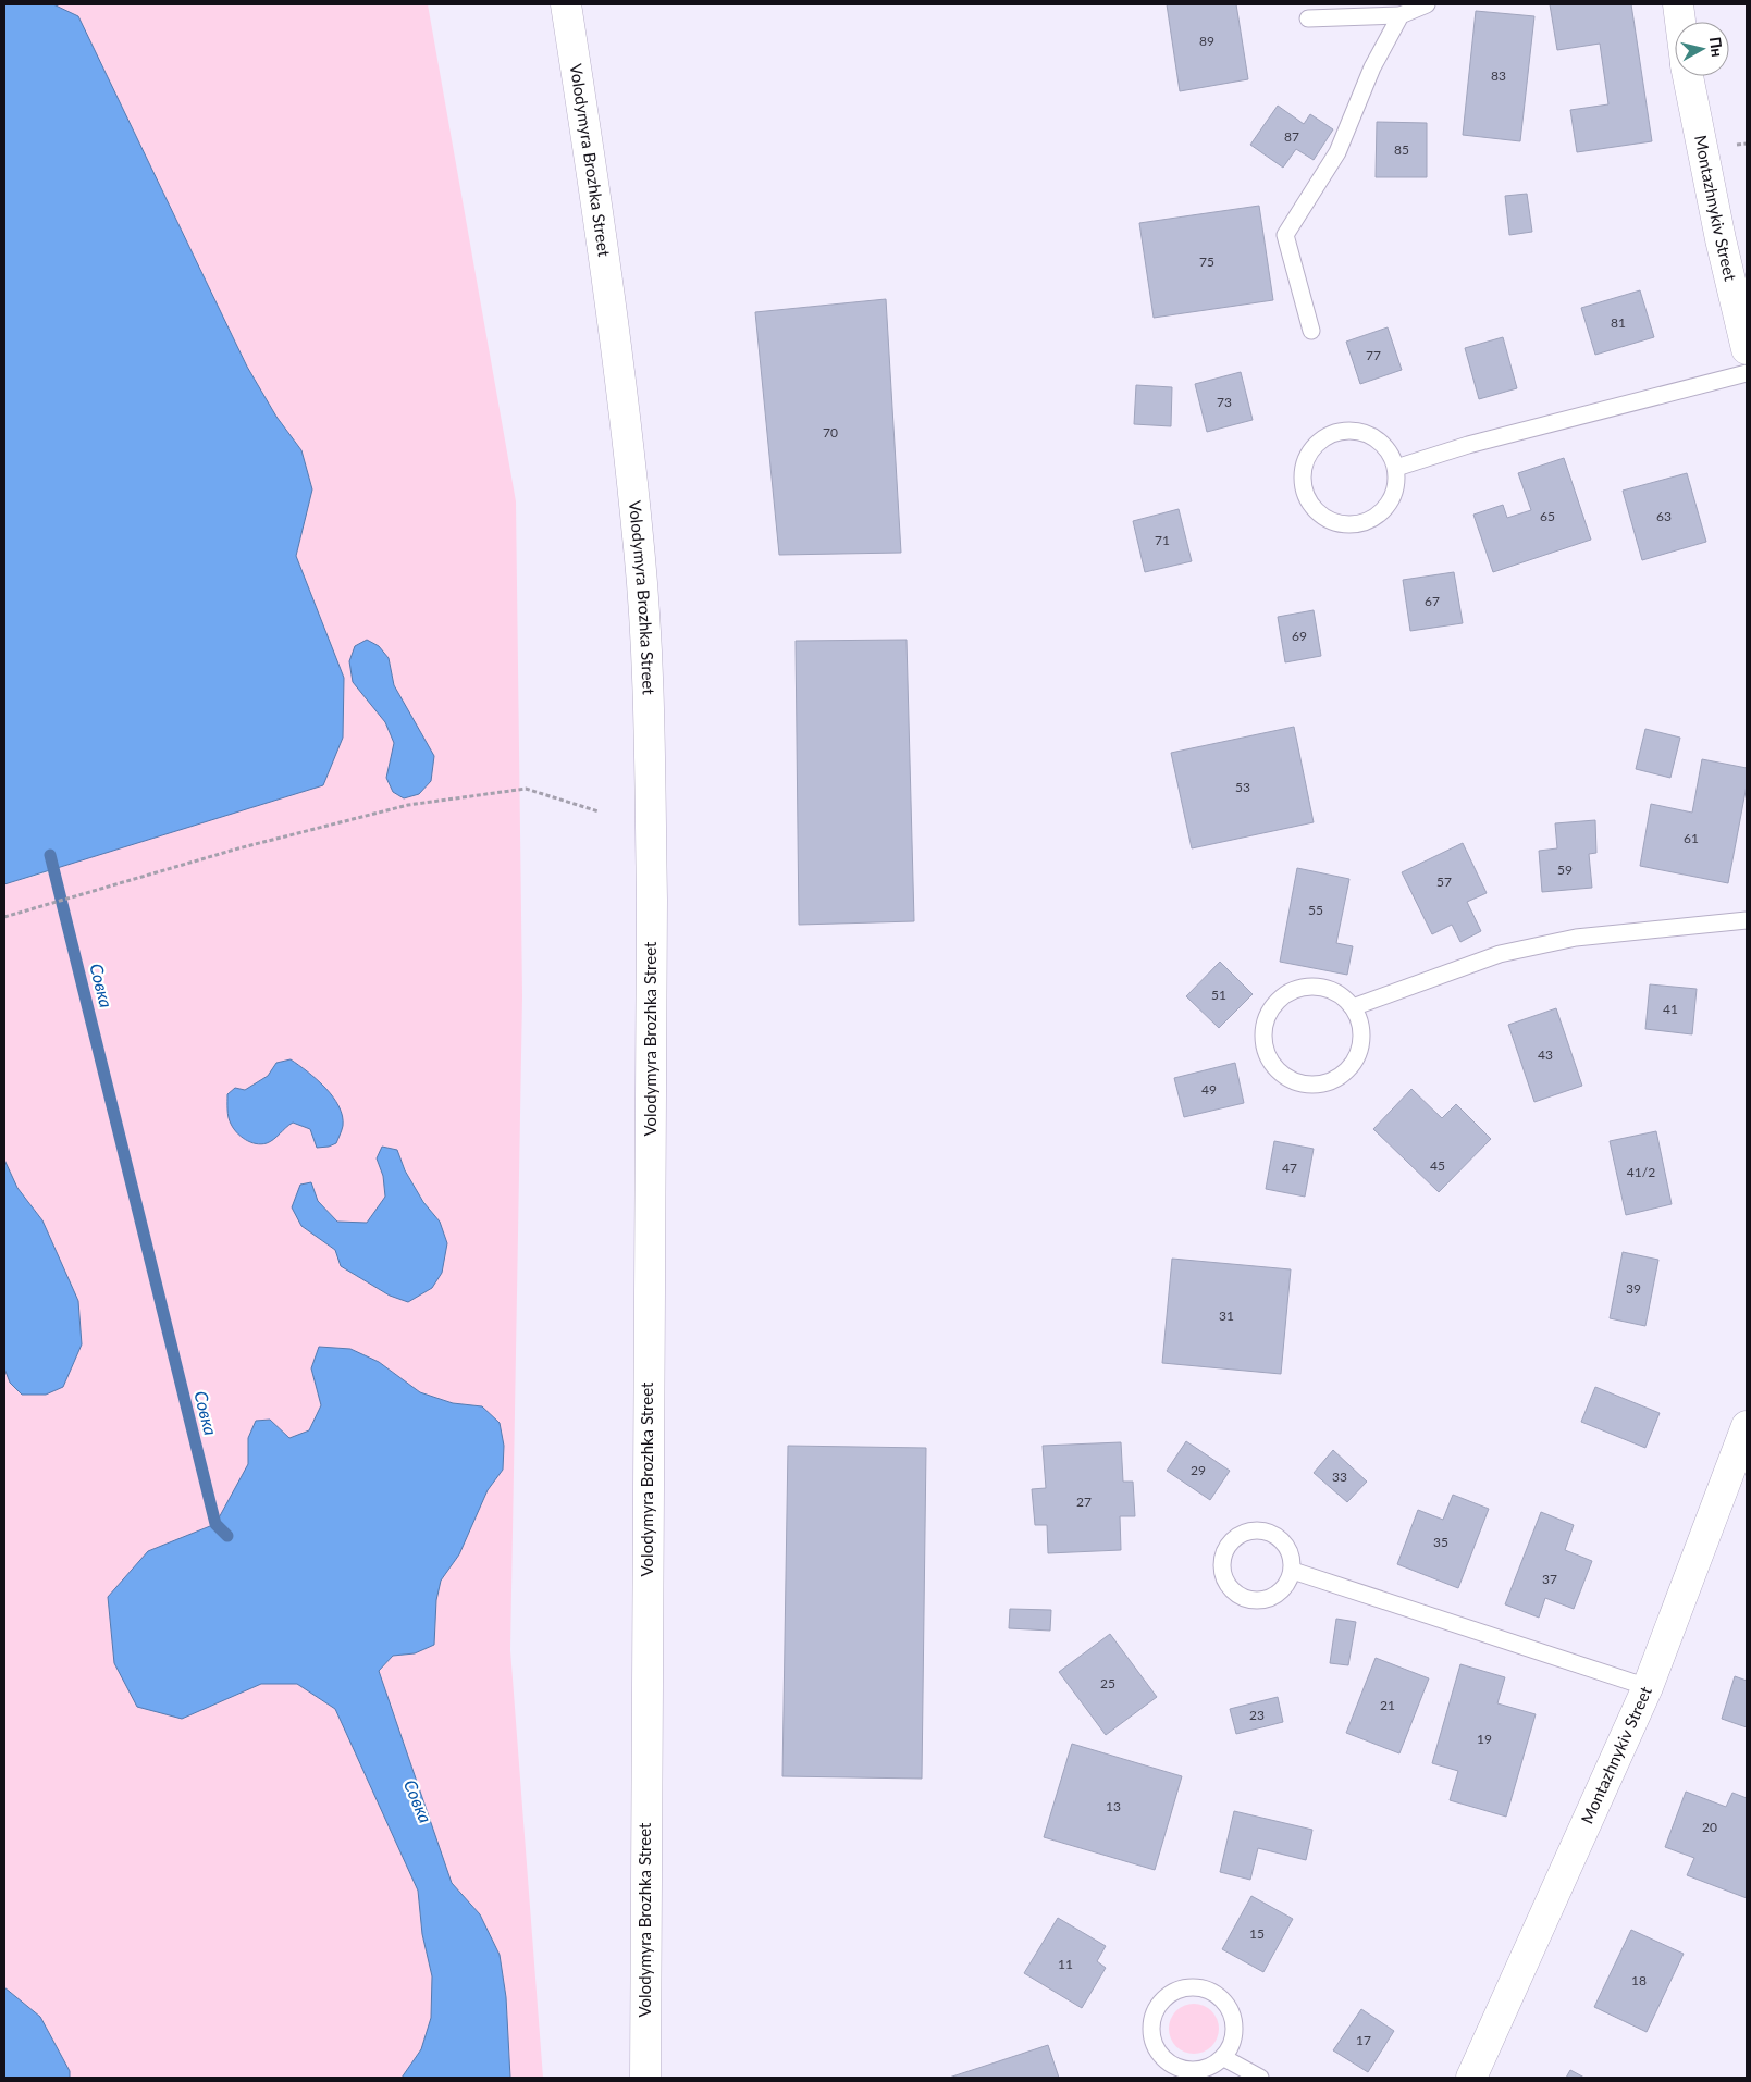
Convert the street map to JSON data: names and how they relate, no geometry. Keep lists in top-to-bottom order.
{
  "streets": {
    "main road": ["Volodymyra Brozhka Street", "Montazhnykiv Street"]
  },
  "water": ["Совка"],
  "house_numbers": [
    "89",
    "83",
    "87",
    "85",
    "75",
    "81",
    "77",
    "73",
    "70",
    "65",
    "63",
    "71",
    "67",
    "69",
    "53",
    "61",
    "59",
    "57",
    "55",
    "51",
    "41",
    "43",
    "49",
    "45",
    "47",
    "41/2",
    "39",
    "31",
    "29",
    "33",
    "27",
    "35",
    "37",
    "25",
    "21",
    "23",
    "19",
    "13",
    "20",
    "15",
    "11",
    "18",
    "17"
  ],
  "north": "right"
}
